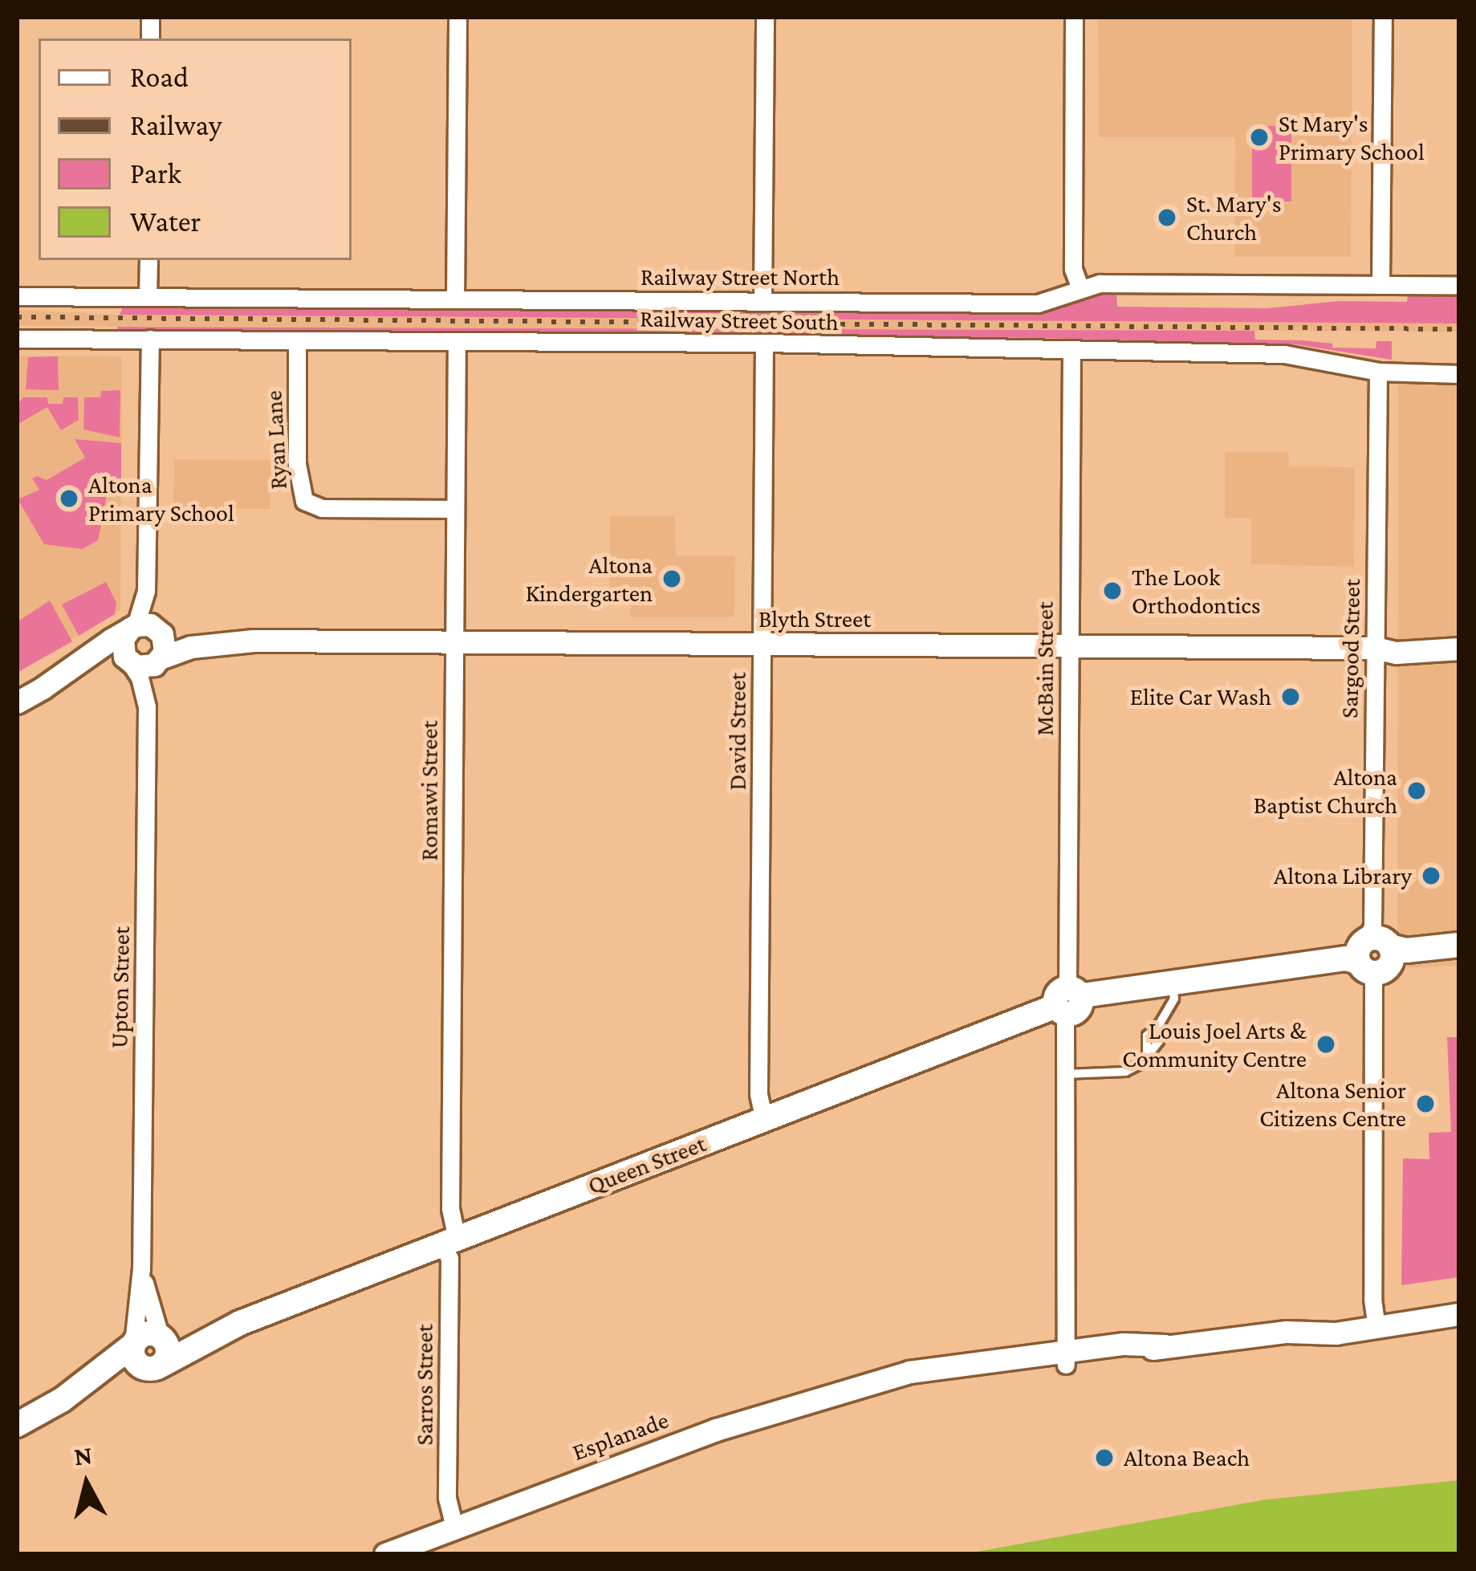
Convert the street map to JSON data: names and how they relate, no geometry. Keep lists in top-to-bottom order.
{
  "streets": {
    "main road": ["Queen Street"],
    "street": [
      "Railway Street North",
      "Railway Street South",
      "Ryan Lane",
      "Blyth Street",
      "Sargood Street",
      "McBain Street",
      "David Street",
      "Romawi Street",
      "Upton Street",
      "Sarros Street",
      "Esplanade"
    ]
  },
  "crossings": [
    ["Railway Street South", "Ryan Lane"],
    ["Railway Street South", "Sargood Street"],
    ["Railway Street South", "McBain Street"],
    ["Railway Street South", "David Street"],
    ["Railway Street South", "Romawi Street"],
    ["Ryan Lane", "Romawi Street"],
    ["Blyth Street", "Sargood Street"],
    ["Blyth Street", "McBain Street"],
    ["Blyth Street", "David Street"],
    ["Blyth Street", "Romawi Street"],
    ["Blyth Street", "Upton Street"],
    ["Sargood Street", "Queen Street"],
    ["Sargood Street", "Esplanade"],
    ["McBain Street", "Queen Street"],
    ["McBain Street", "Esplanade"],
    ["David Street", "Queen Street"],
    ["Romawi Street", "Queen Street"],
    ["Romawi Street", "Sarros Street"],
    ["Upton Street", "Queen Street"],
    ["Queen Street", "Sarros Street"],
    ["Sarros Street", "Esplanade"]
  ],
  "places": [
    "St Mary's Primary School",
    "St. Mary's Church",
    "Altona Primary School",
    "Altona Kindergarten",
    "The Look Orthodontics",
    "Elite Car Wash",
    "Altona Baptist Church",
    "Altona Library",
    "Louis Joel Arts & Community Centre",
    "Altona Senior Citizens Centre",
    "Altona Beach"
  ],
  "legend": [
    "Road",
    "Railway",
    "Park",
    "Water"
  ],
  "north": "top"
}
